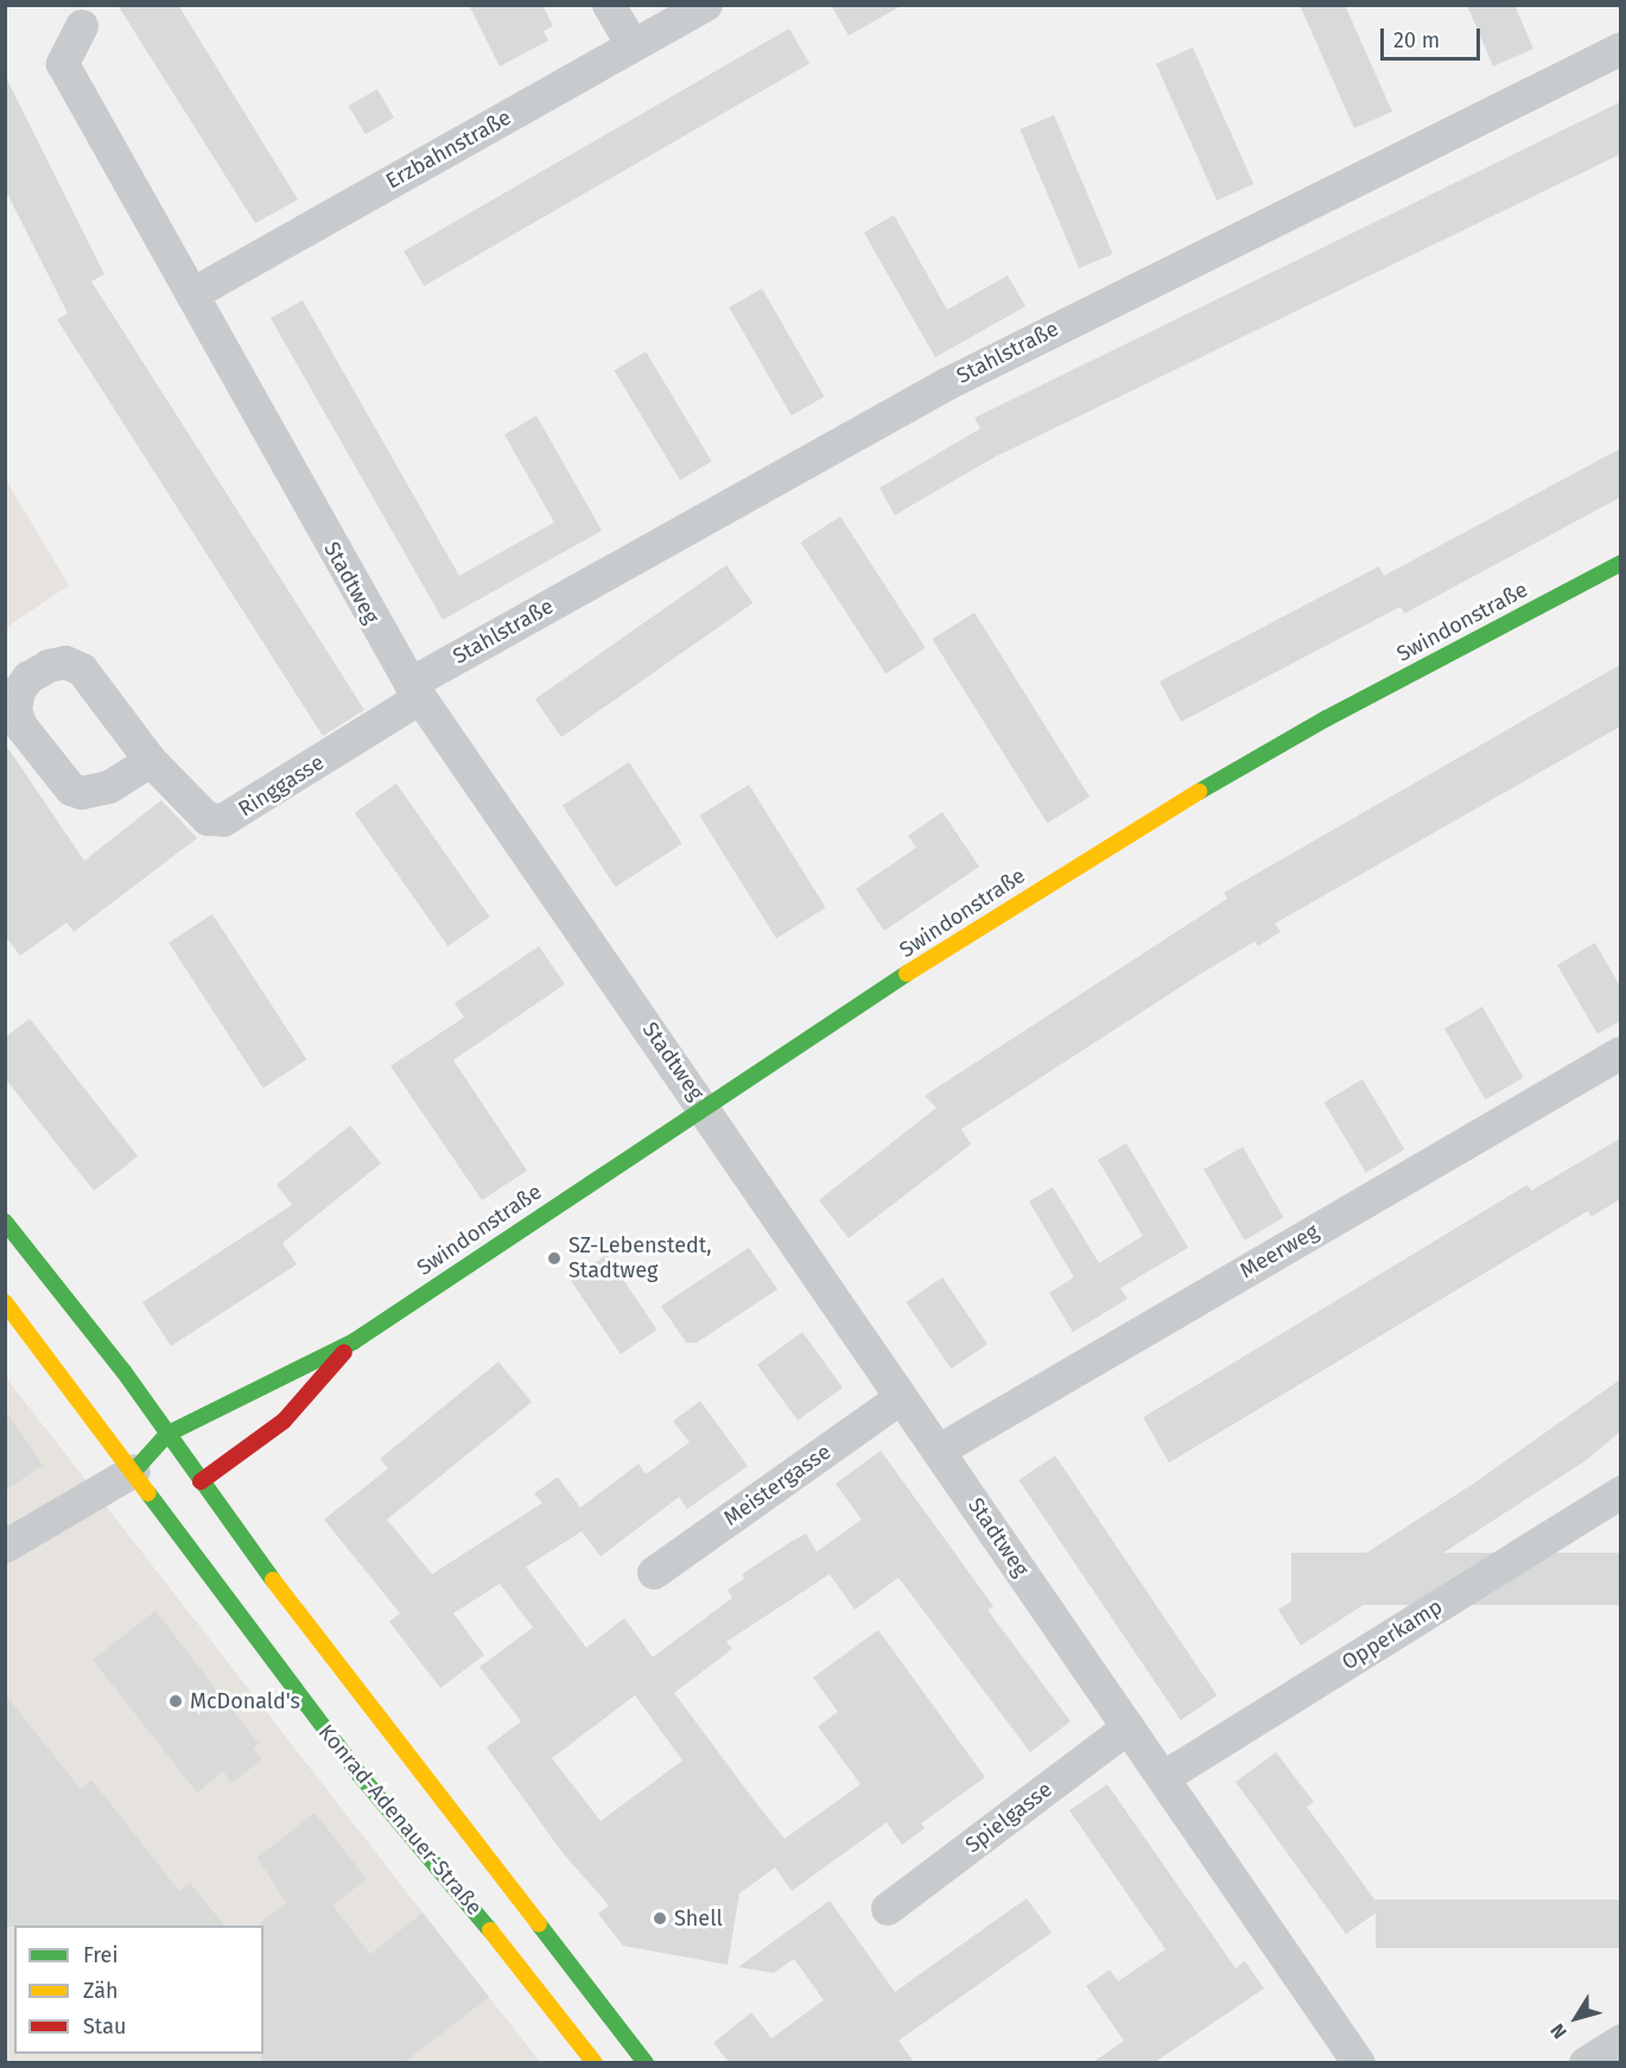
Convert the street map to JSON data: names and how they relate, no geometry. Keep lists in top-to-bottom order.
{
  "streets": {
    "street": [
      "Erzbahnstraße",
      "Stahlstraße",
      "Stadtweg",
      "Swindonstraße",
      "Ringgasse",
      "Meerweg",
      "Meistergasse",
      "Opperkamp",
      "Spielgasse",
      "Konrad-Adenauer-Straße"
    ]
  },
  "crossings": [
    ["Erzbahnstraße", "Stadtweg"],
    ["Stahlstraße", "Stadtweg"],
    ["Stahlstraße", "Ringgasse"],
    ["Stadtweg", "Swindonstraße"],
    ["Stadtweg", "Ringgasse"],
    ["Stadtweg", "Meerweg"],
    ["Stadtweg", "Meistergasse"],
    ["Stadtweg", "Opperkamp"],
    ["Stadtweg", "Spielgasse"],
    ["Swindonstraße", "Konrad-Adenauer-Straße"]
  ],
  "places": ["SZ-Lebenstedt, Stadtweg", "McDonald's", "Shell"],
  "legend": ["Frei", "Zäh", "Stau"],
  "scale_bar": "20 m",
  "north": "bottom left"
}
